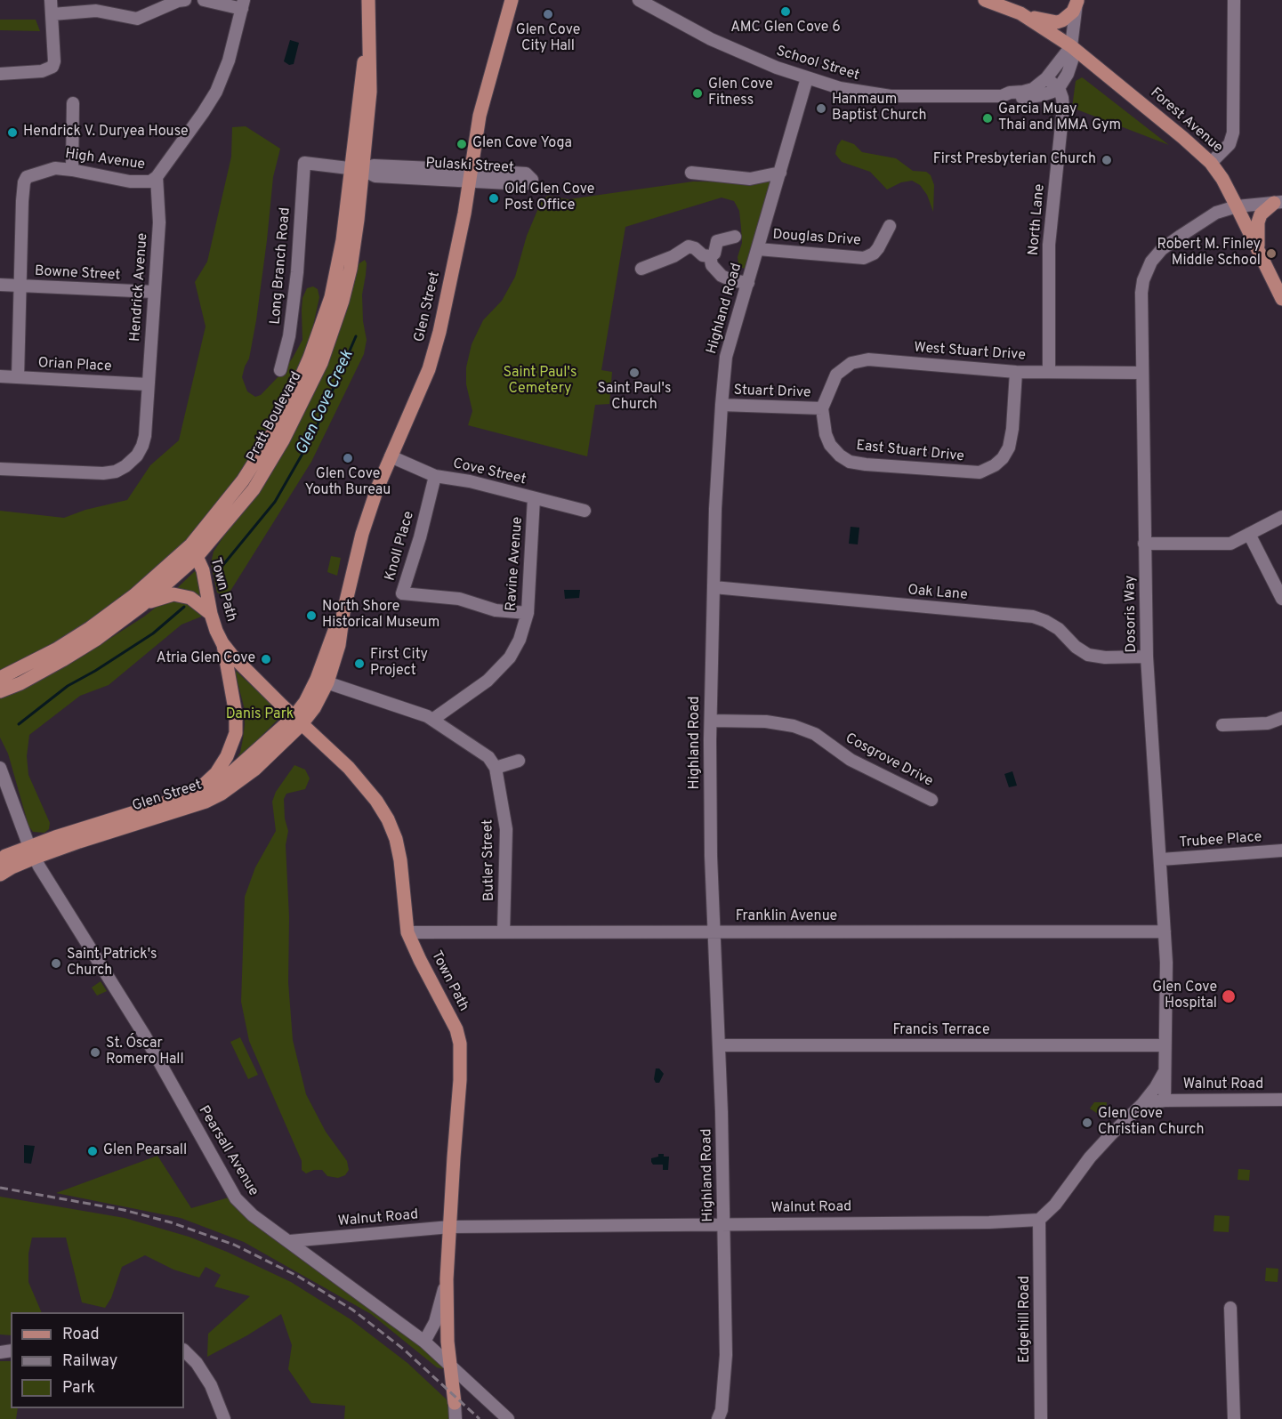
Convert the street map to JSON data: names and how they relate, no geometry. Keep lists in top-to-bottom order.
{
  "streets": {
    "main road": [
      "Forest Avenue",
      "Glen Street",
      "Pratt Boulevard",
      "Town Path"
    ],
    "street": [
      "School Street",
      "High Avenue",
      "Pulaski Street",
      "North Lane",
      "Douglas Drive",
      "Long Branch Road",
      "Bowne Street",
      "Hendrick Avenue",
      "Highland Road",
      "West Stuart Drive",
      "Orian Place",
      "Stuart Drive",
      "East Stuart Drive",
      "Cove Street",
      "Knoll Place",
      "Ravine Avenue",
      "Oak Lane",
      "Dosoris Way",
      "Cosgrove Drive",
      "Trubee Place",
      "Butler Street",
      "Franklin Avenue",
      "Francis Terrace",
      "Walnut Road",
      "Pearsall Avenue",
      "Edgehill Road"
    ]
  },
  "crossings": [
    ["School Street", "Forest Avenue"],
    ["School Street", "North Lane"],
    ["School Street", "Highland Road"],
    ["Forest Avenue", "Dosoris Way"],
    ["High Avenue", "Bowne Street"],
    ["High Avenue", "Hendrick Avenue"],
    ["High Avenue", "Orian Place"],
    ["Pulaski Street", "Long Branch Road"],
    ["Pulaski Street", "Glen Street"],
    ["Pulaski Street", "Pratt Boulevard"],
    ["North Lane", "West Stuart Drive"],
    ["Douglas Drive", "Highland Road"],
    ["Bowne Street", "Hendrick Avenue"],
    ["Hendrick Avenue", "Orian Place"],
    ["Glen Street", "Cove Street"],
    ["Glen Street", "Town Path"],
    ["Glen Street", "Pearsall Avenue"],
    ["Highland Road", "Stuart Drive"],
    ["Highland Road", "Oak Lane"],
    ["Highland Road", "Cosgrove Drive"],
    ["Highland Road", "Franklin Avenue"],
    ["Highland Road", "Francis Terrace"],
    ["Highland Road", "Walnut Road"],
    ["West Stuart Drive", "Stuart Drive"],
    ["West Stuart Drive", "East Stuart Drive"],
    ["West Stuart Drive", "Dosoris Way"],
    ["Stuart Drive", "East Stuart Drive"],
    ["Pratt Boulevard", "Town Path"],
    ["Cove Street", "Knoll Place"],
    ["Cove Street", "Ravine Avenue"],
    ["Knoll Place", "Ravine Avenue"],
    ["Town Path", "Franklin Avenue"],
    ["Town Path", "Walnut Road"],
    ["Town Path", "Pearsall Avenue"],
    ["Oak Lane", "Dosoris Way"],
    ["Dosoris Way", "Trubee Place"],
    ["Dosoris Way", "Franklin Avenue"],
    ["Dosoris Way", "Francis Terrace"],
    ["Dosoris Way", "Walnut Road"],
    ["Butler Street", "Franklin Avenue"],
    ["Walnut Road", "Pearsall Avenue"],
    ["Walnut Road", "Edgehill Road"]
  ],
  "water": ["Glen Cove Creek"],
  "parks": ["Saint Paul's Cemetery", "Danis Park"],
  "places": [
    "AMC Glen Cove 6",
    "Glen Cove City Hall",
    "Glen Cove Fitness",
    "Hanmaum Baptist Church",
    "Garcia Muay Thai and MMA Gym",
    "Hendrick V. Duryea House",
    "Glen Cove Yoga",
    "First Presbyterian Church",
    "Old Glen Cove Post Office",
    "Robert M. Finley Middle School",
    "Saint Paul's Church",
    "Glen Cove Youth Bureau",
    "North Shore Historical Museum",
    "Atria Glen Cove",
    "First City Project",
    "Saint Patrick's Church",
    "Glen Cove Hospital",
    "St. Óscar Romero Hall",
    "Glen Cove Christian Church",
    "Glen Pearsall"
  ],
  "legend": ["Road", "Railway", "Park"]
}
